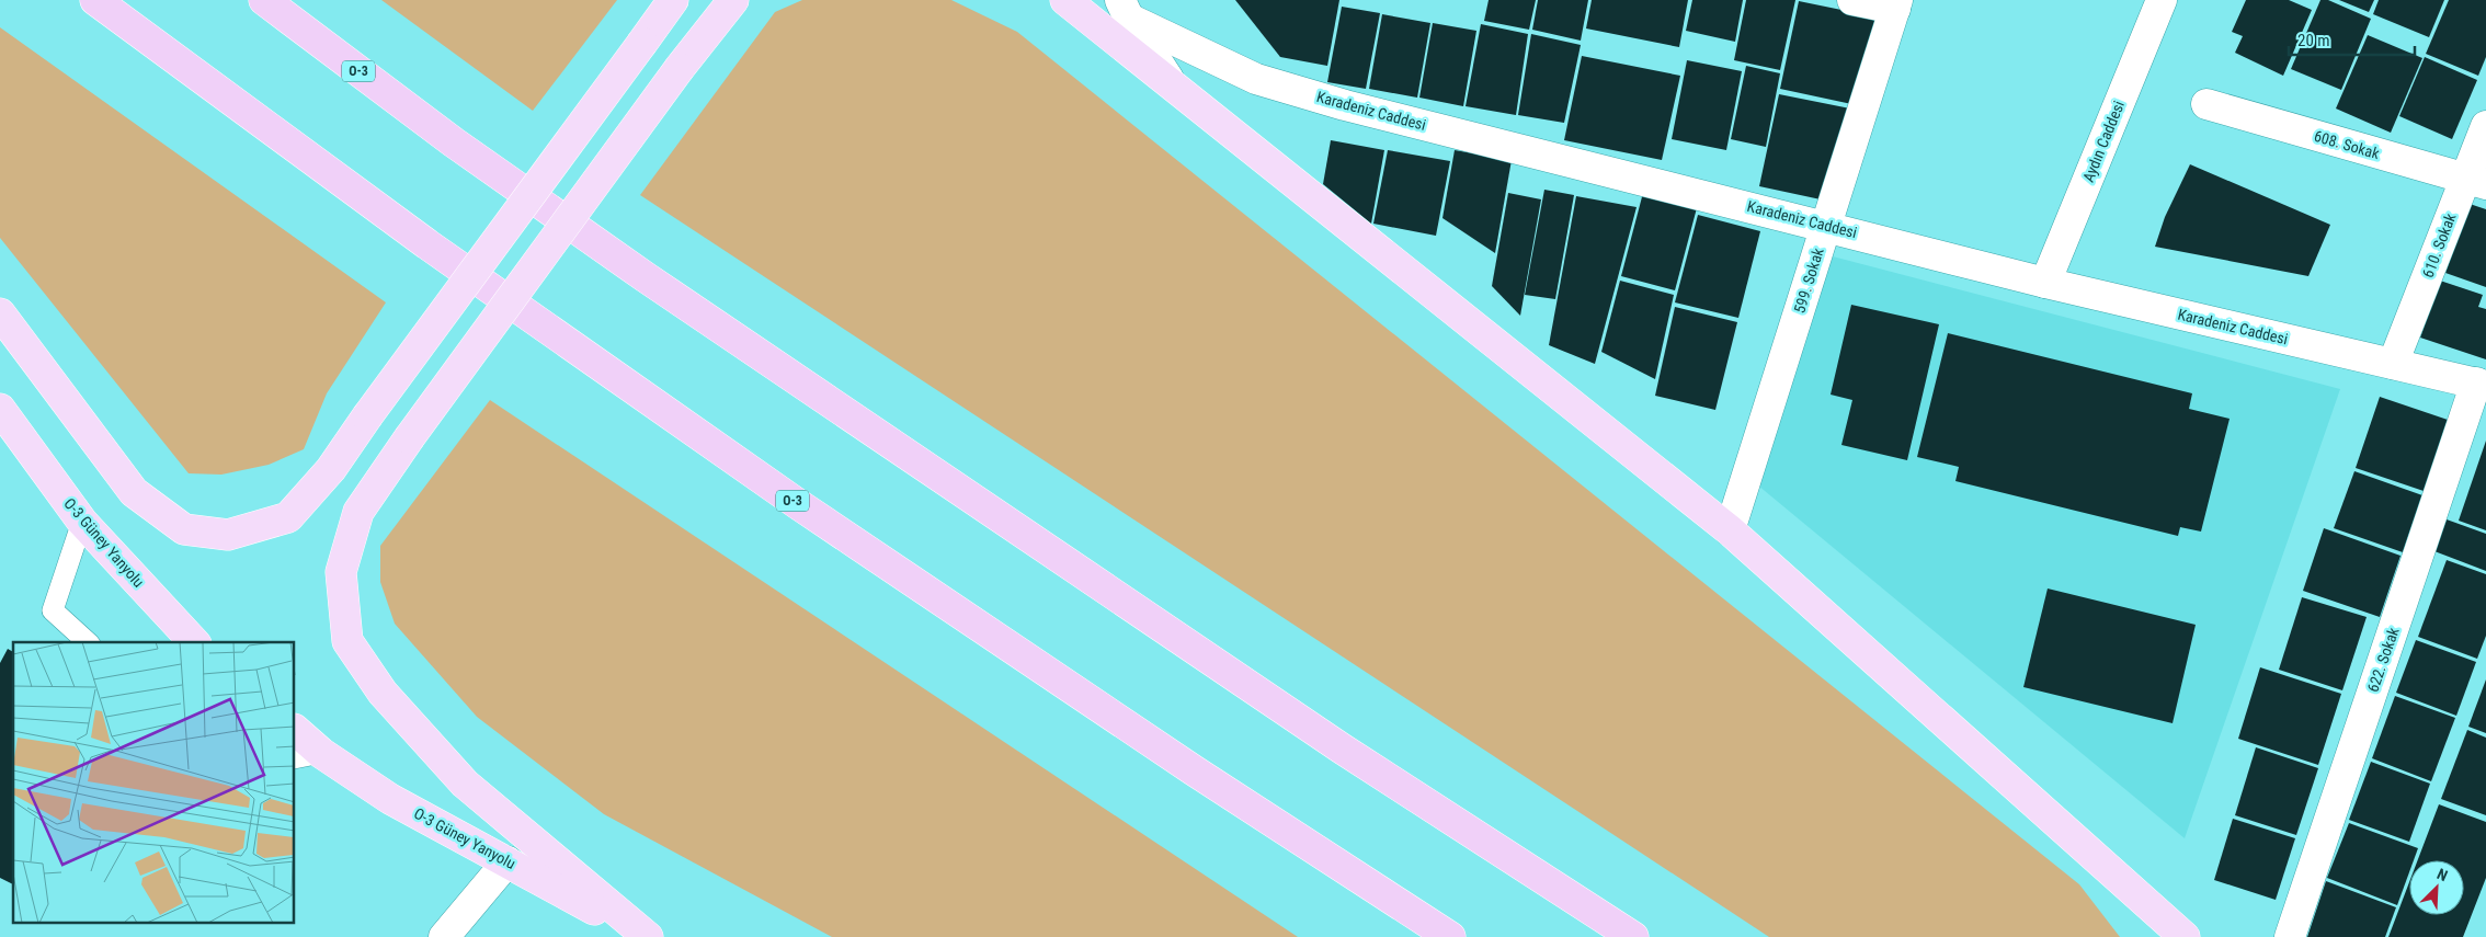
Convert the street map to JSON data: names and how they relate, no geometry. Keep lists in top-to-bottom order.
{
  "streets": {
    "highway": ["O-3"],
    "main road": ["O-3 Güney Yanyolu"],
    "street": [
      "Karadeniz Caddesi",
      "Aydın Caddesi",
      "608. Sokak",
      "610. Sokak",
      "599. Sokak",
      "622. Sokak"
    ]
  },
  "crossings": [
    ["Karadeniz Caddesi", "Aydın Caddesi"],
    ["Karadeniz Caddesi", "610. Sokak"],
    ["Karadeniz Caddesi", "599. Sokak"],
    ["Karadeniz Caddesi", "622. Sokak"],
    ["608. Sokak", "610. Sokak"]
  ],
  "scale_bar": "20 m",
  "north": "top right"
}
